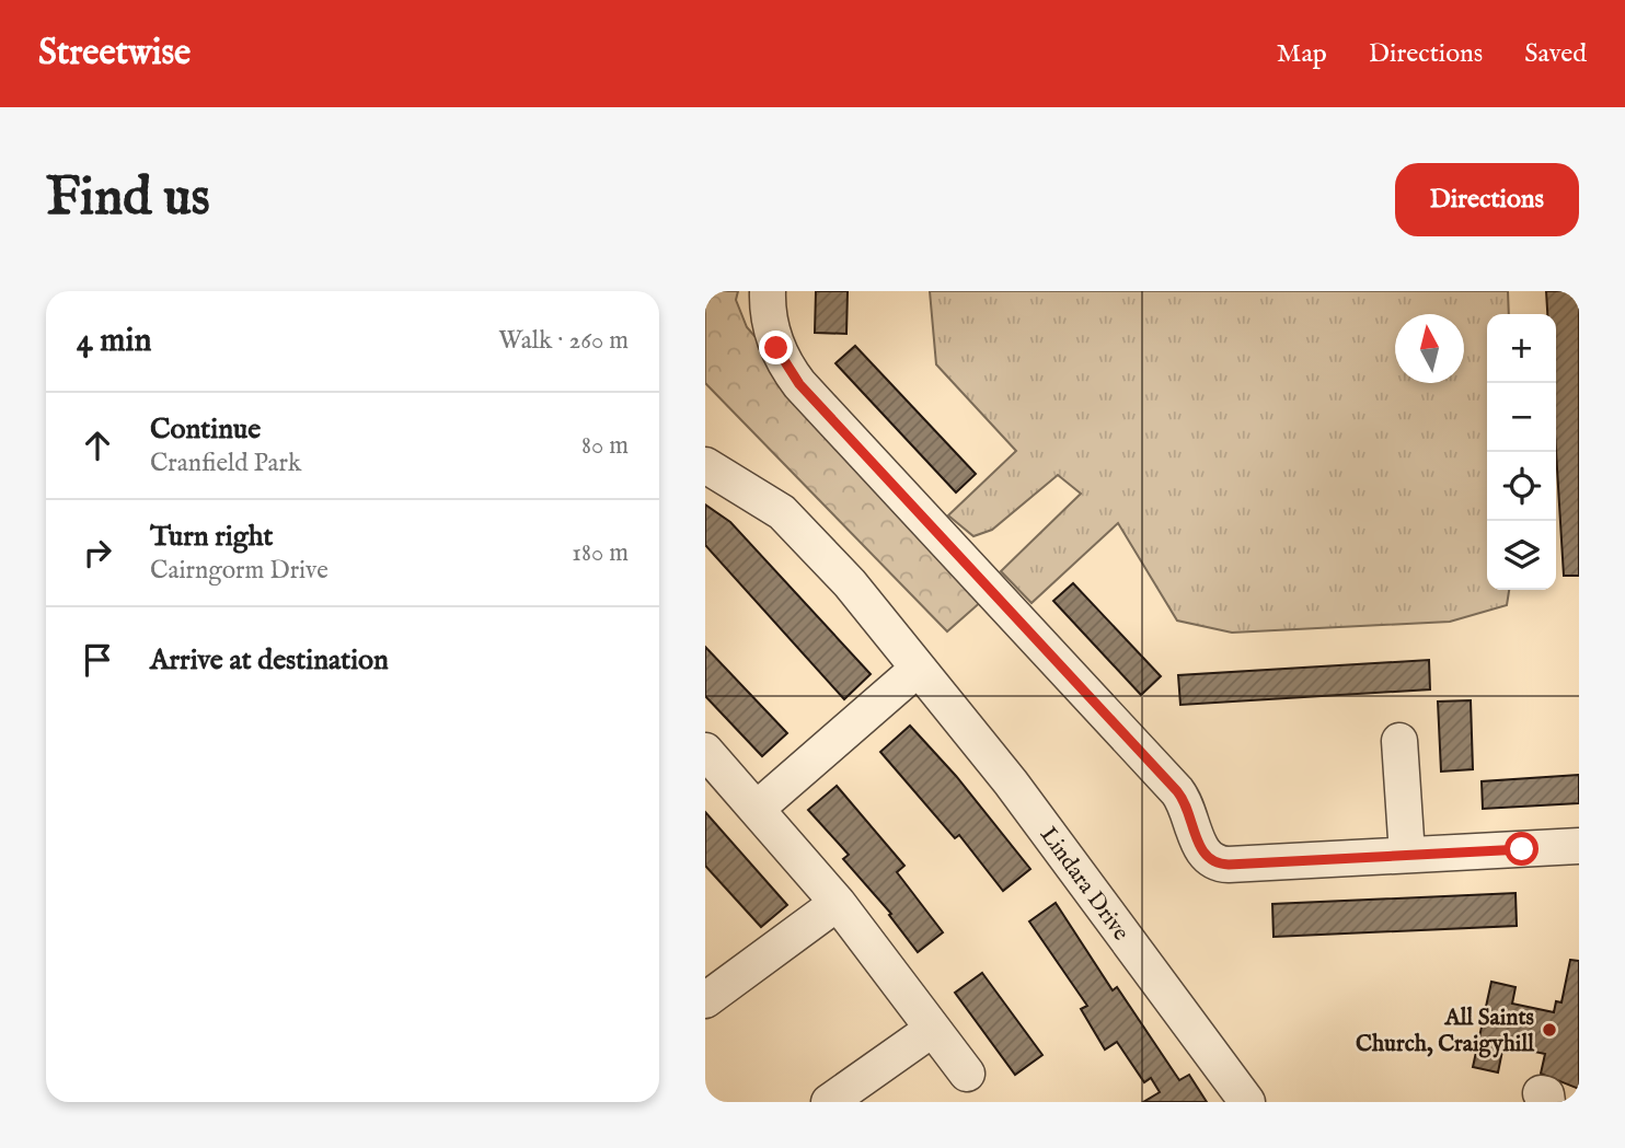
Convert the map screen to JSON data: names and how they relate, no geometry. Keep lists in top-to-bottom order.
{
  "streets": {
    "street": ["Lindara Drive"]
  },
  "places": ["All Saints Church, Craigyhill"],
  "north": "top",
  "page": {
    "header": "Streetwise",
    "nav": ["Map", "Directions", "Saved"],
    "buttons": "Directions",
    "title": "Find us",
    "heading": ["4 min", "Walk · 260 m"],
    "map_buttons": ["+", "−"],
    "list": [
      ["Continue", "Cranfield Park", "80 m"],
      ["Turn right", "Cairngorm Drive", "180 m"],
      "Arrive at destination"
    ]
  }
}
